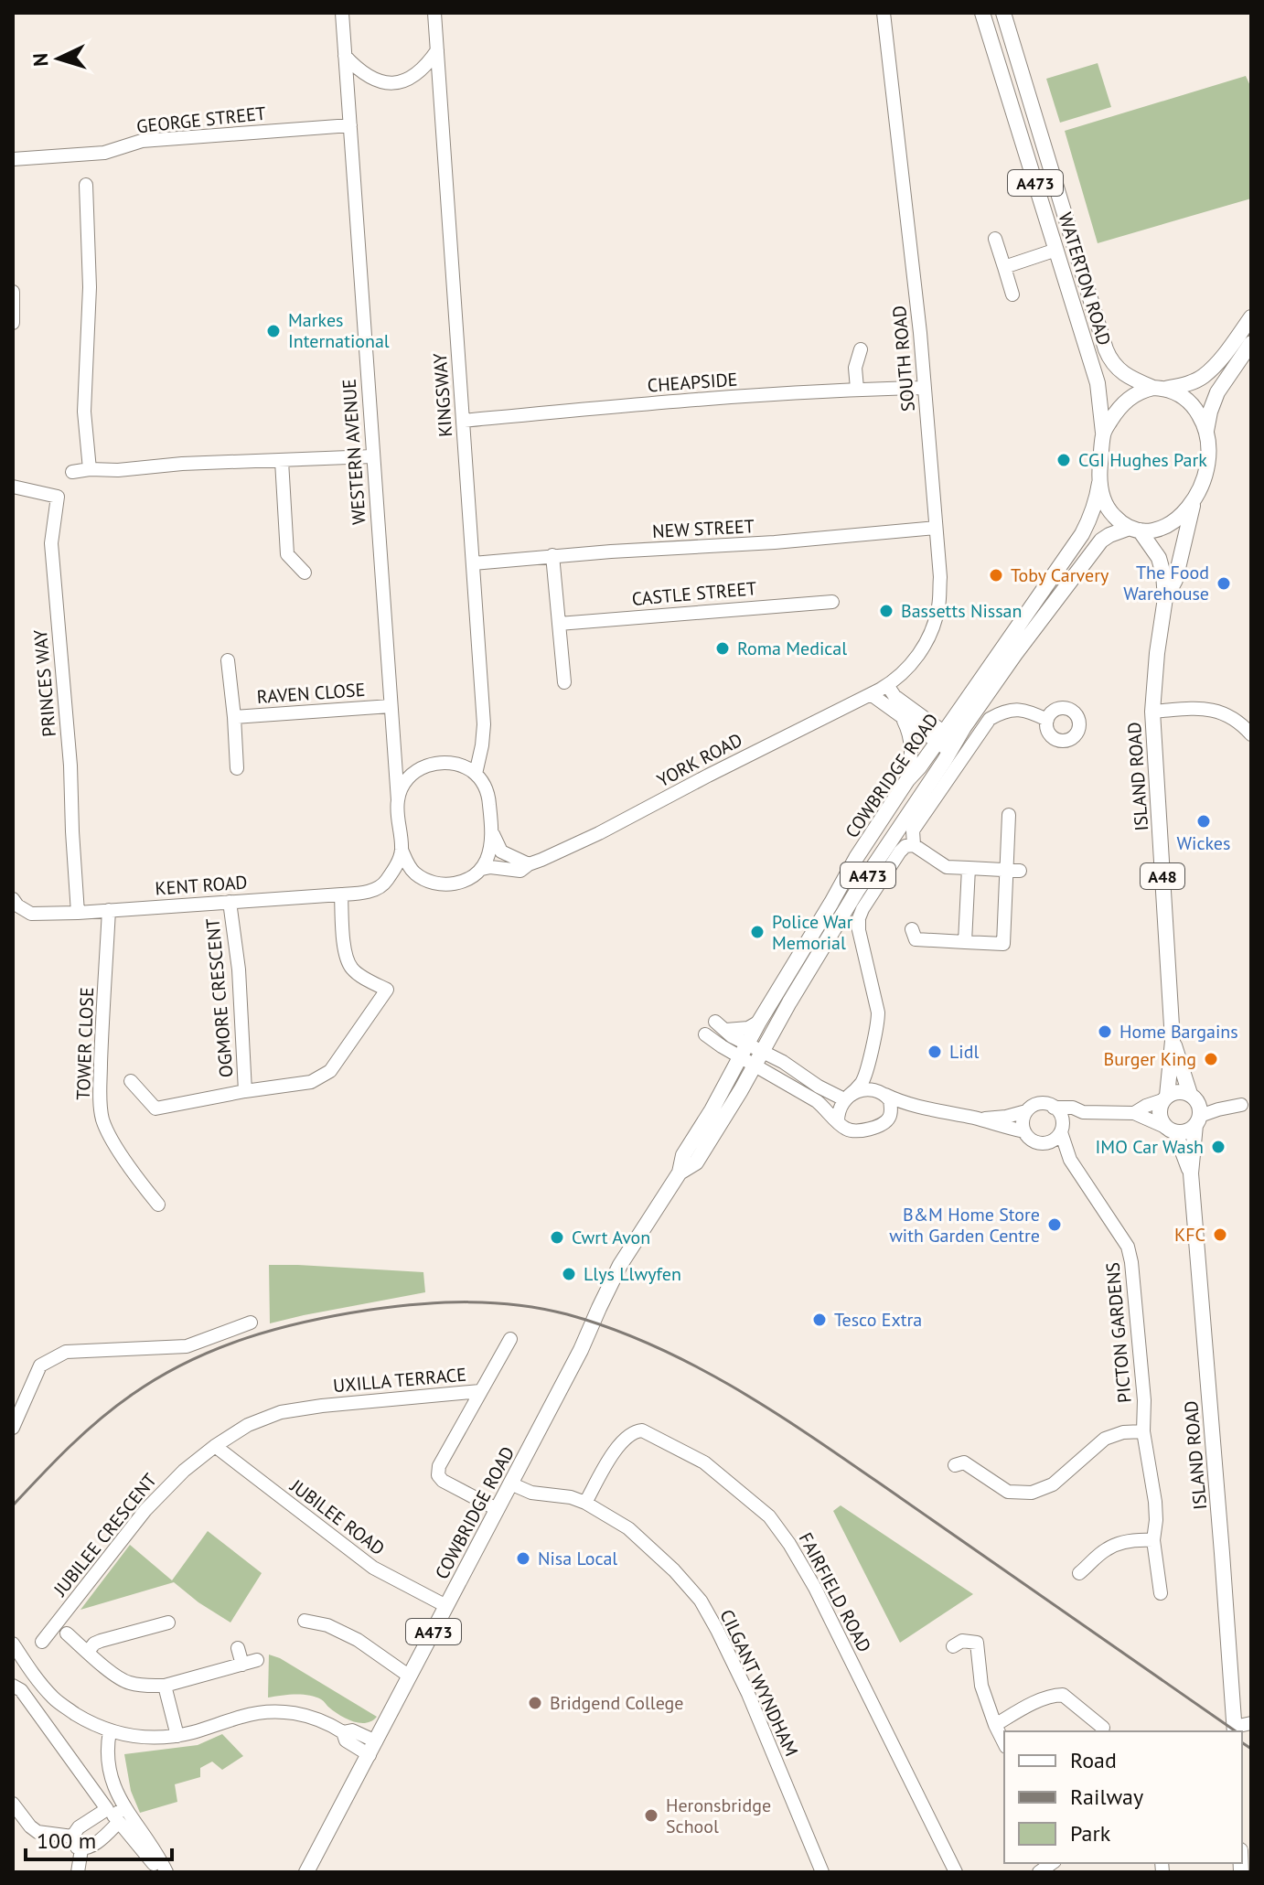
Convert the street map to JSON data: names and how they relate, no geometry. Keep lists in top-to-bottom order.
{
  "streets": {
    "main road": [
      "A473",
      "WATERTON ROAD",
      "COWBRIDGE ROAD",
      "ISLAND ROAD",
      "A48"
    ],
    "street": [
      "GEORGE STREET",
      "SOUTH ROAD",
      "CHEAPSIDE",
      "KINGSWAY",
      "WESTERN AVENUE",
      "NEW STREET",
      "CASTLE STREET",
      "PRINCES WAY",
      "RAVEN CLOSE",
      "YORK ROAD",
      "KENT ROAD",
      "OGMORE CRESCENT",
      "TOWER CLOSE",
      "PICTON GARDENS",
      "UXILLA TERRACE",
      "JUBILEE ROAD",
      "JUBILEE CRESCENT",
      "FAIRFIELD ROAD",
      "CILGANT WYNDHAM"
    ]
  },
  "crossings": [
    ["GEORGE STREET", "WESTERN AVENUE"],
    ["WATERTON ROAD", "COWBRIDGE ROAD"],
    ["WATERTON ROAD", "A48"],
    ["SOUTH ROAD", "CHEAPSIDE"],
    ["SOUTH ROAD", "NEW STREET"],
    ["SOUTH ROAD", "YORK ROAD"],
    ["CHEAPSIDE", "KINGSWAY"],
    ["KINGSWAY", "WESTERN AVENUE"],
    ["KINGSWAY", "NEW STREET"],
    ["KINGSWAY", "YORK ROAD"],
    ["KINGSWAY", "KENT ROAD"],
    ["WESTERN AVENUE", "RAVEN CLOSE"],
    ["WESTERN AVENUE", "YORK ROAD"],
    ["WESTERN AVENUE", "KENT ROAD"],
    ["PRINCES WAY", "KENT ROAD"],
    ["YORK ROAD", "KENT ROAD"],
    ["COWBRIDGE ROAD", "A48"],
    ["COWBRIDGE ROAD", "UXILLA TERRACE"],
    ["COWBRIDGE ROAD", "JUBILEE ROAD"],
    ["COWBRIDGE ROAD", "CILGANT WYNDHAM"],
    ["ISLAND ROAD", "A48"],
    ["KENT ROAD", "OGMORE CRESCENT"],
    ["KENT ROAD", "TOWER CLOSE"],
    ["UXILLA TERRACE", "JUBILEE CRESCENT"],
    ["JUBILEE ROAD", "JUBILEE CRESCENT"],
    ["FAIRFIELD ROAD", "CILGANT WYNDHAM"]
  ],
  "places": [
    "Markes International",
    "CGI Hughes Park",
    "Toby Carvery",
    "The Food Warehouse",
    "Bassetts Nissan",
    "Roma Medical",
    "Wickes",
    "Police War Memorial",
    "Home Bargains",
    "Lidl",
    "Burger King",
    "IMO Car Wash",
    "B&M Home Store with Garden Centre",
    "KFC",
    "Cwrt Avon",
    "Llys Llwyfen",
    "Tesco Extra",
    "Nisa Local",
    "Bridgend College",
    "Heronsbridge School"
  ],
  "legend": ["Road", "Railway", "Park"],
  "scale_bar": "100 m",
  "north": "left"
}
